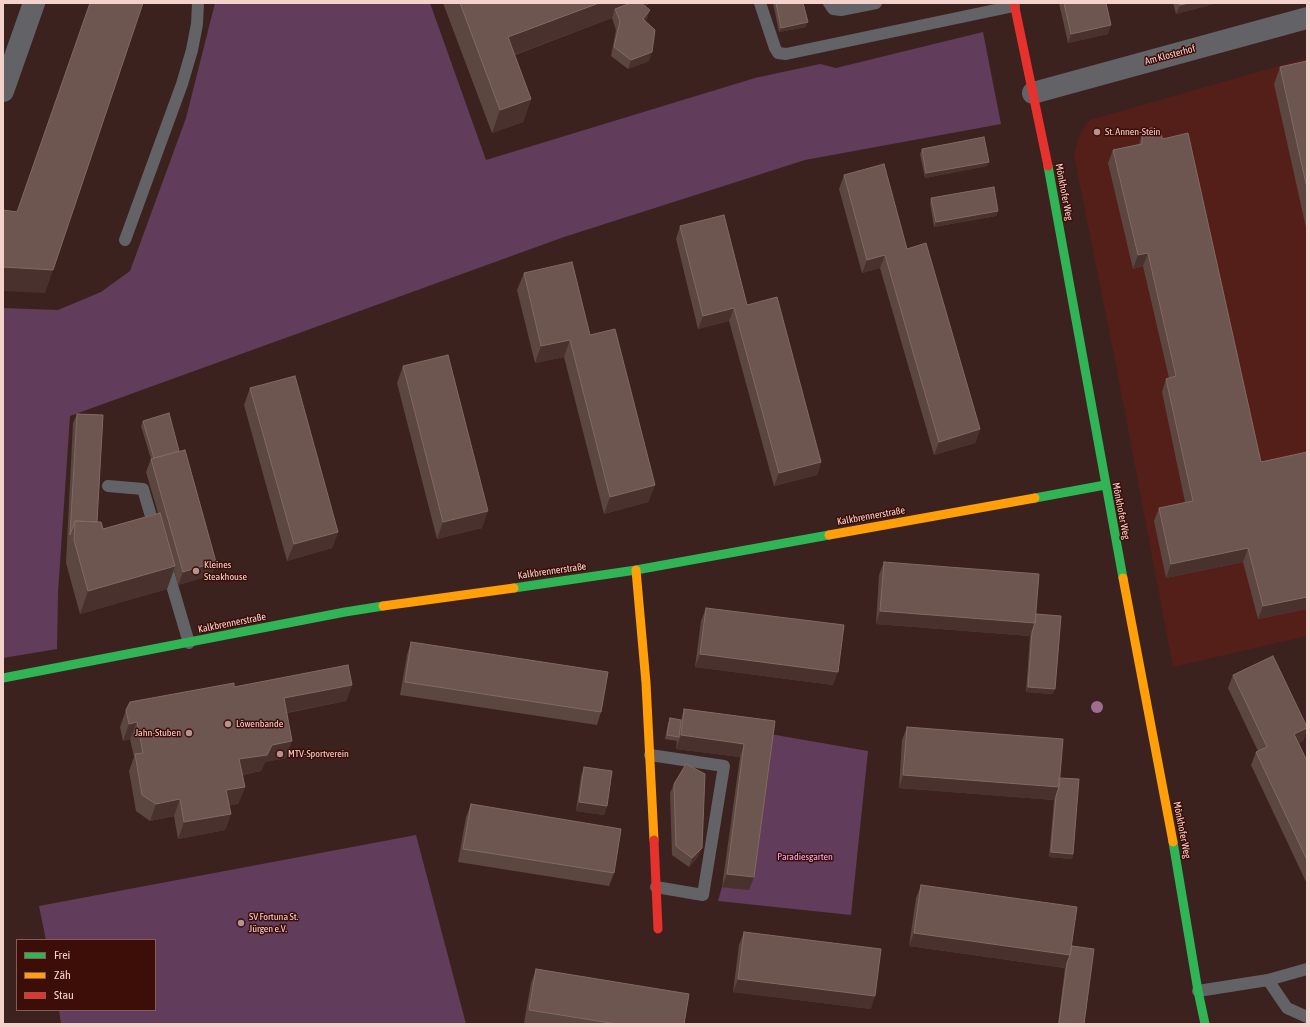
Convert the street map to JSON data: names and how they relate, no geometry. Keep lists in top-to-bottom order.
{
  "streets": {
    "street": ["Am Klosterhof", "Mönkhofer Weg", "Kalkbrennerstraße"]
  },
  "crossings": [
    ["Am Klosterhof", "Mönkhofer Weg"],
    ["Mönkhofer Weg", "Kalkbrennerstraße"]
  ],
  "parks": ["Paradiesgarten"],
  "places": [
    "St. Annen-Stein",
    "Kleines Steakhouse",
    "Löwenbande",
    "Jahn-Stuben",
    "MTV-Sportverein",
    "SV Fortuna St. Jürgen e.V."
  ],
  "legend": ["Frei", "Zäh", "Stau"]
}
